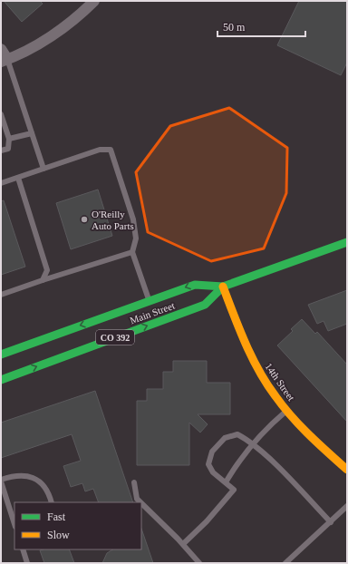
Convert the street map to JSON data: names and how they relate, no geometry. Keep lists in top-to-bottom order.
{
  "streets": {
    "main road": ["Main Street", "CO 392", "14th Street"]
  },
  "crossings": [
    ["Main Street", "14th Street"]
  ],
  "places": ["O'Reilly Auto Parts"],
  "legend": ["Fast", "Slow"],
  "scale_bar": "50 m"
}
